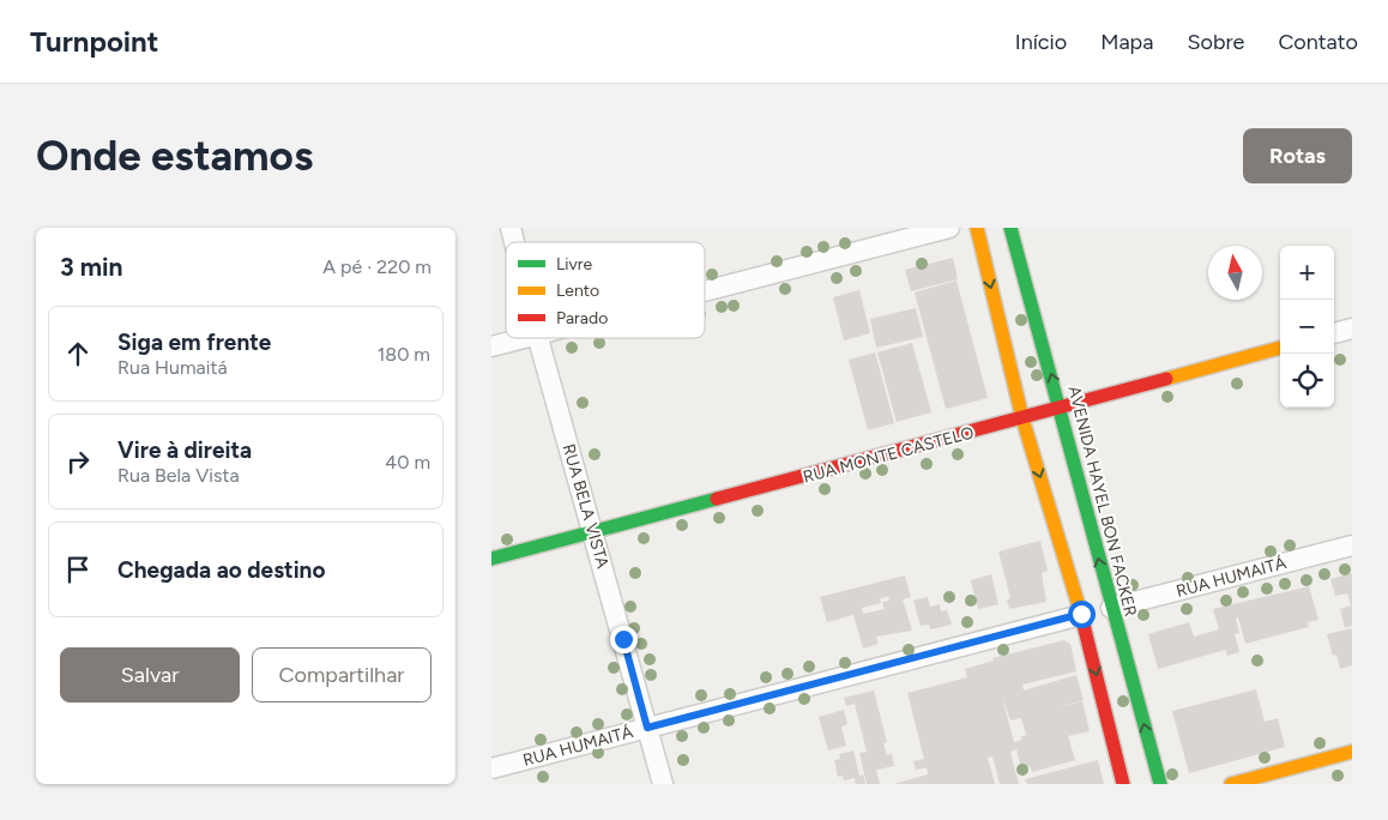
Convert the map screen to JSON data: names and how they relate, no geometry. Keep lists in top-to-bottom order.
{
  "streets": {
    "main road": ["RUA MONTE CASTELO", "AVENIDA HAYEL BON FACKER"],
    "street": ["RUA BELA VISTA", "RUA HUMAITÁ"]
  },
  "crossings": [
    ["RUA MONTE CASTELO", "AVENIDA HAYEL BON FACKER"],
    ["RUA MONTE CASTELO", "RUA BELA VISTA"],
    ["AVENIDA HAYEL BON FACKER", "RUA HUMAITÁ"],
    ["RUA BELA VISTA", "RUA HUMAITÁ"]
  ],
  "legend": ["Livre", "Lento", "Parado"],
  "north": "top",
  "page": {
    "header": "Turnpoint",
    "nav": [
      "Início",
      "Mapa",
      "Sobre",
      "Contato"
    ],
    "buttons": [
      "Rotas",
      ["Salvar", "Compartilhar"]
    ],
    "title": "Onde estamos",
    "heading": ["3 min", "A pé · 220 m"],
    "map_buttons": ["+", "−"],
    "list": [
      ["Siga em frente", "Rua Humaitá", "180 m"],
      ["Vire à direita", "Rua Bela Vista", "40 m"],
      "Chegada ao destino"
    ]
  }
}
